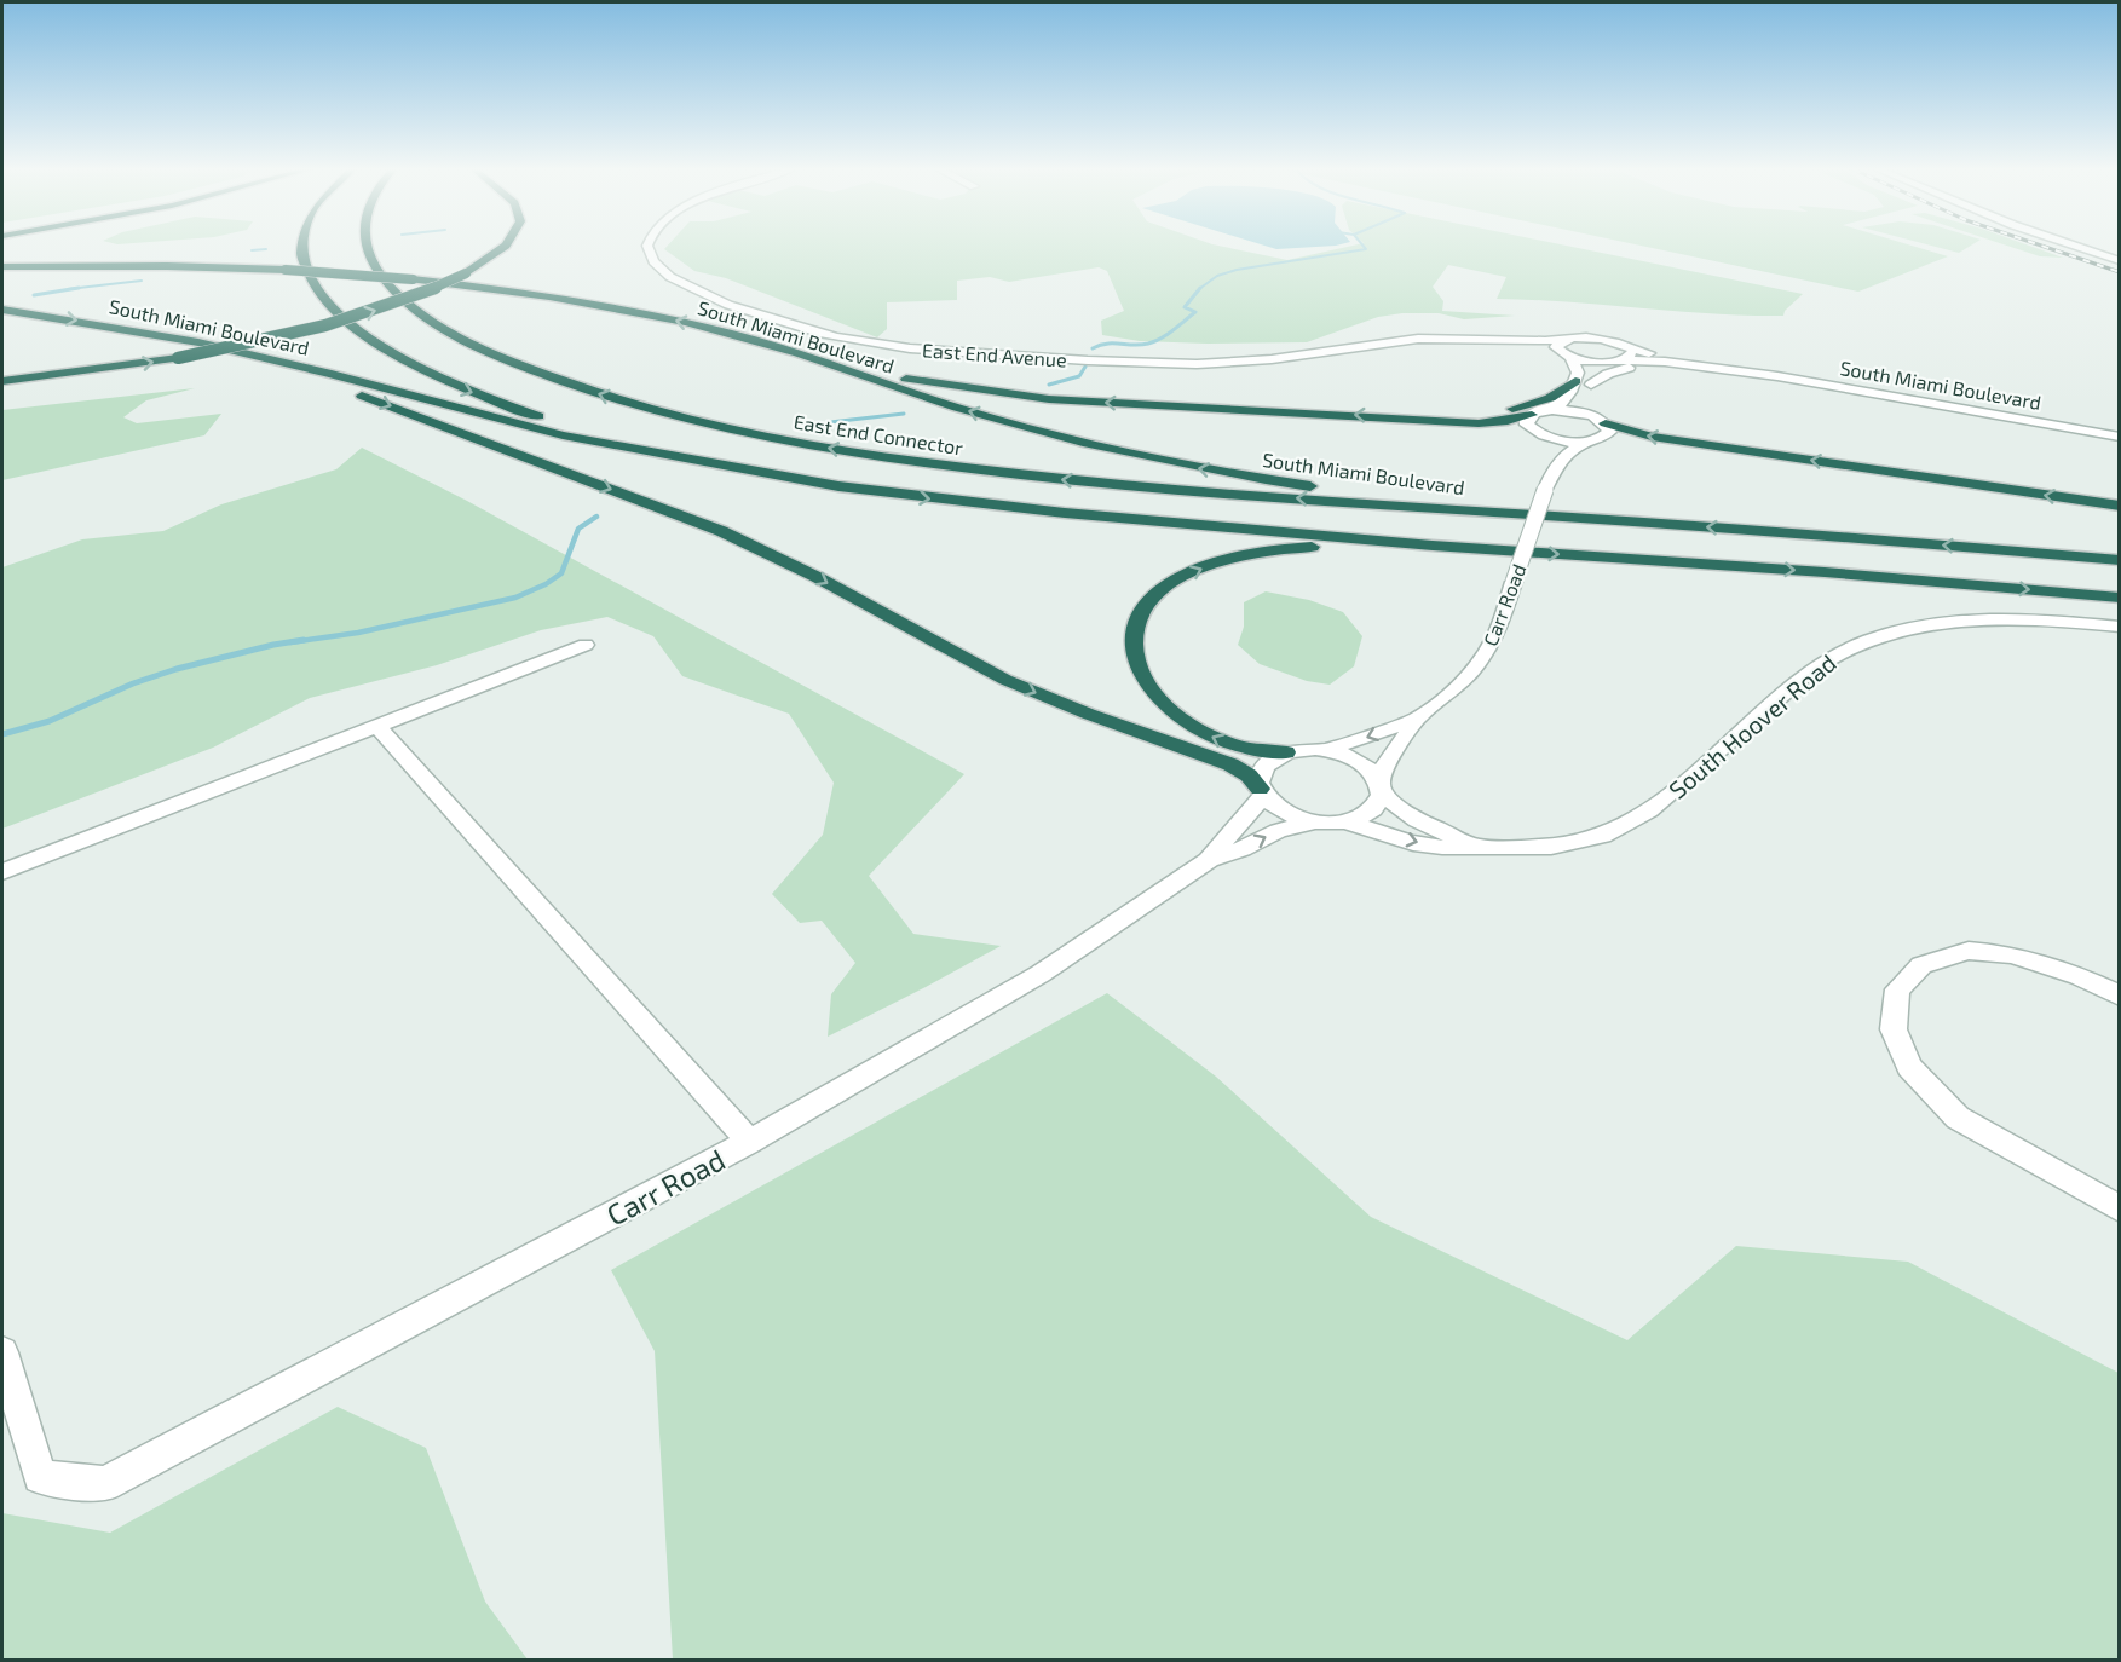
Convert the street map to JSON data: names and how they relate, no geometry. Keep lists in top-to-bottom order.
{
  "streets": {
    "highway": ["South Miami Boulevard", "East End Connector"],
    "street": ["East End Avenue", "Carr Road", "South Hoover Road"]
  },
  "crossings": [
    ["South Miami Boulevard", "East End Avenue"],
    ["South Miami Boulevard", "East End Connector"],
    ["Carr Road", "South Hoover Road"]
  ]
}
